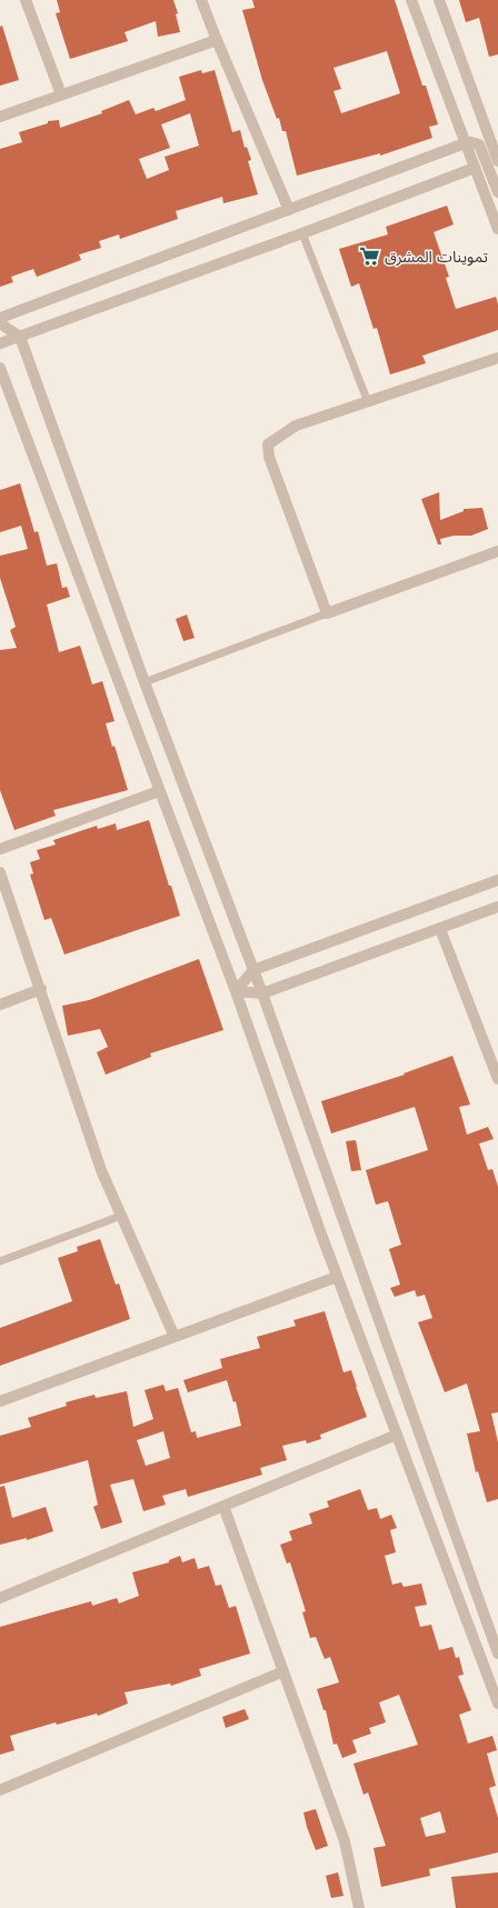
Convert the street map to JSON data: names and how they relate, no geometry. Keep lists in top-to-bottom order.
{
  "places": {
    "supermarket": ["تموينات المشرق"]
  }
}
